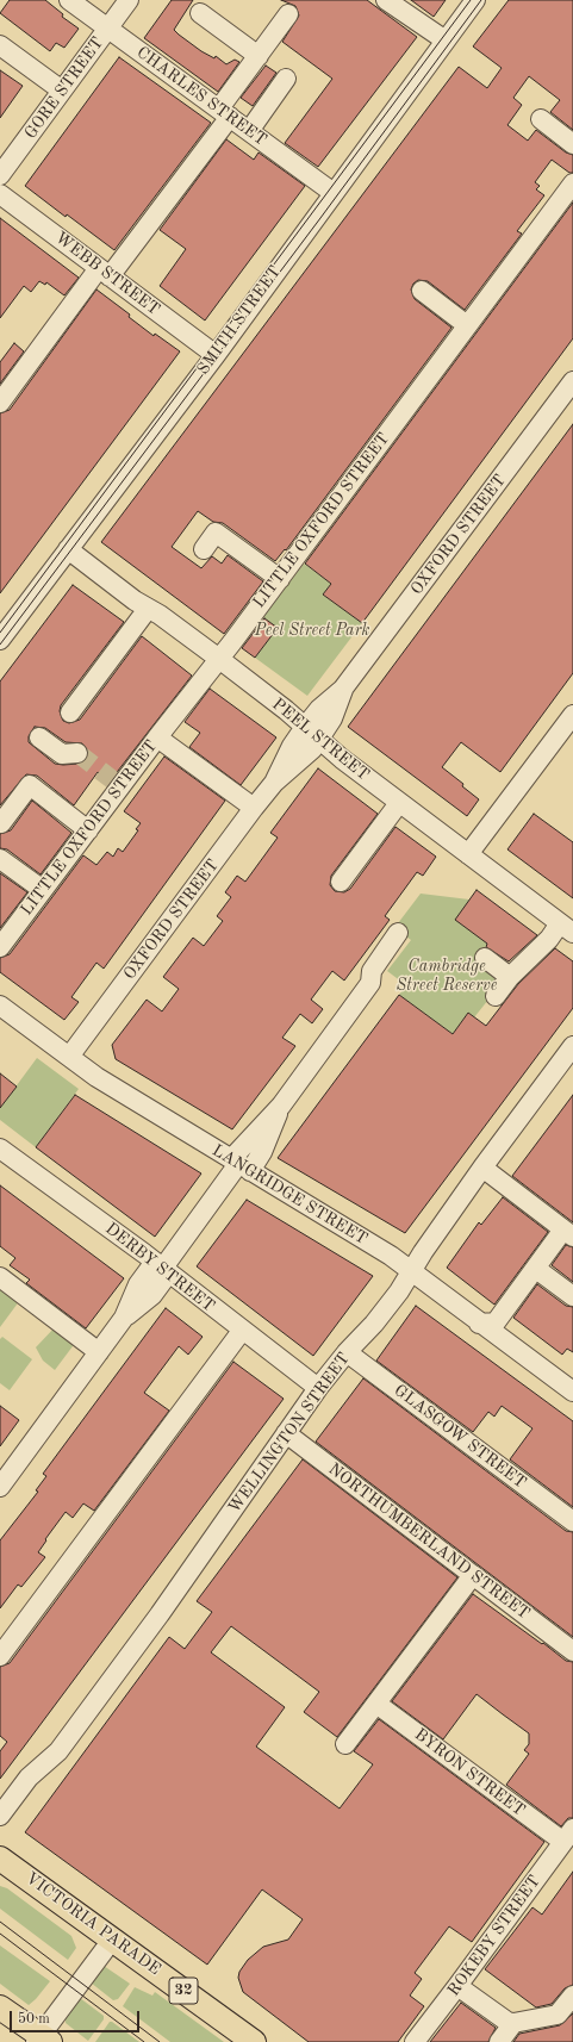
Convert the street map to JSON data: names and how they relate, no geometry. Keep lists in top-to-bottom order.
{
  "streets": {
    "main road": ["VICTORIA PARADE", "32"],
    "street": [
      "GORE STREET",
      "CHARLES STREET",
      "WEBB STREET",
      "SMITH STREET",
      "LITTLE OXFORD STREET",
      "OXFORD STREET",
      "PEEL STREET",
      "LANGRIDGE STREET",
      "DERBY STREET",
      "WELLINGTON STREET",
      "GLASGOW STREET",
      "NORTHUMBERLAND STREET",
      "BYRON STREET",
      "ROKEBY STREET"
    ]
  },
  "crossings": [
    ["GORE STREET", "CHARLES STREET"],
    ["CHARLES STREET", "SMITH STREET"],
    ["WEBB STREET", "SMITH STREET"],
    ["SMITH STREET", "PEEL STREET"],
    ["LITTLE OXFORD STREET", "PEEL STREET"],
    ["OXFORD STREET", "PEEL STREET"],
    ["OXFORD STREET", "LANGRIDGE STREET"],
    ["LANGRIDGE STREET", "WELLINGTON STREET"],
    ["DERBY STREET", "WELLINGTON STREET"],
    ["WELLINGTON STREET", "GLASGOW STREET"],
    ["WELLINGTON STREET", "NORTHUMBERLAND STREET"],
    ["BYRON STREET", "ROKEBY STREET"]
  ],
  "parks": ["Peel Street Park", "Cambridge Street Reserve"],
  "scale_bar": "50 m"
}
